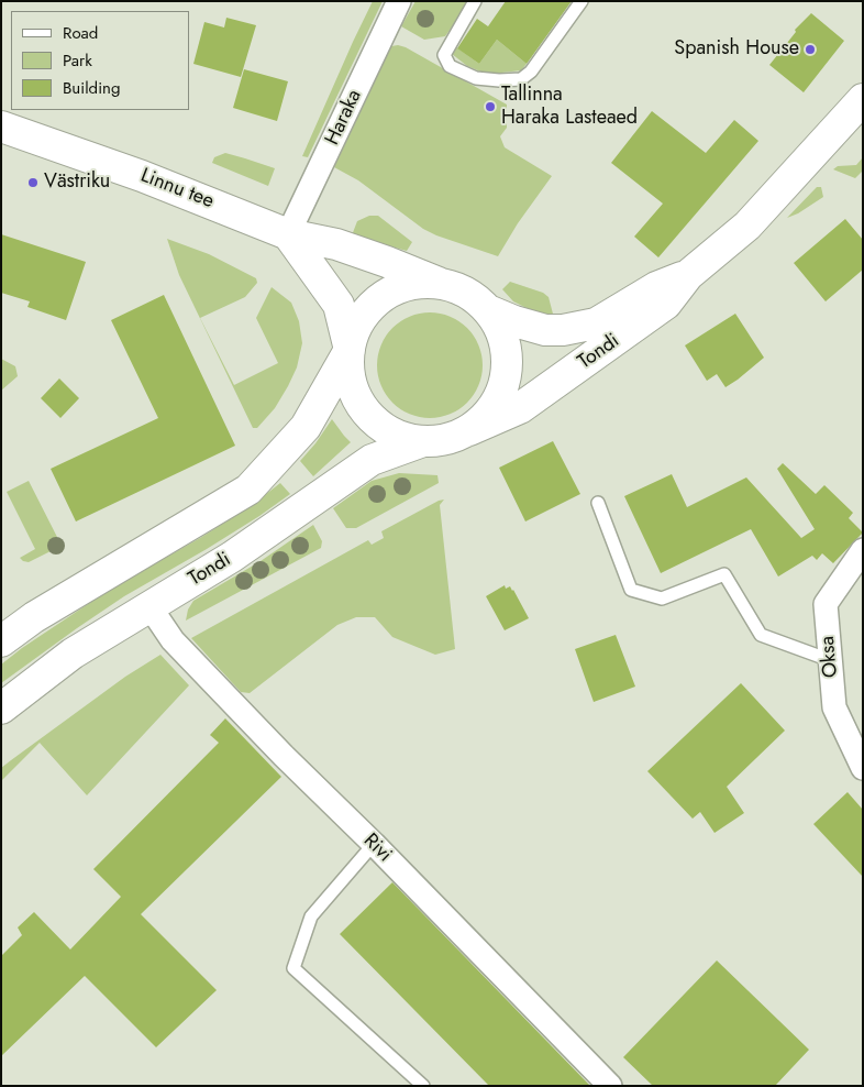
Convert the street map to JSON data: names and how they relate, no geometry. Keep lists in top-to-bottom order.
{
  "streets": {
    "street": [
      "Haraka",
      "Linnu tee",
      "Tondi",
      "Oksa",
      "Rivi"
    ]
  },
  "crossings": [
    ["Haraka", "Linnu tee"],
    ["Linnu tee", "Tondi"],
    ["Tondi", "Rivi"]
  ],
  "places": ["Spanish House", "Tallinna Haraka Lasteaed", "Västriku"],
  "legend": ["Road", "Park", "Building"]
}
